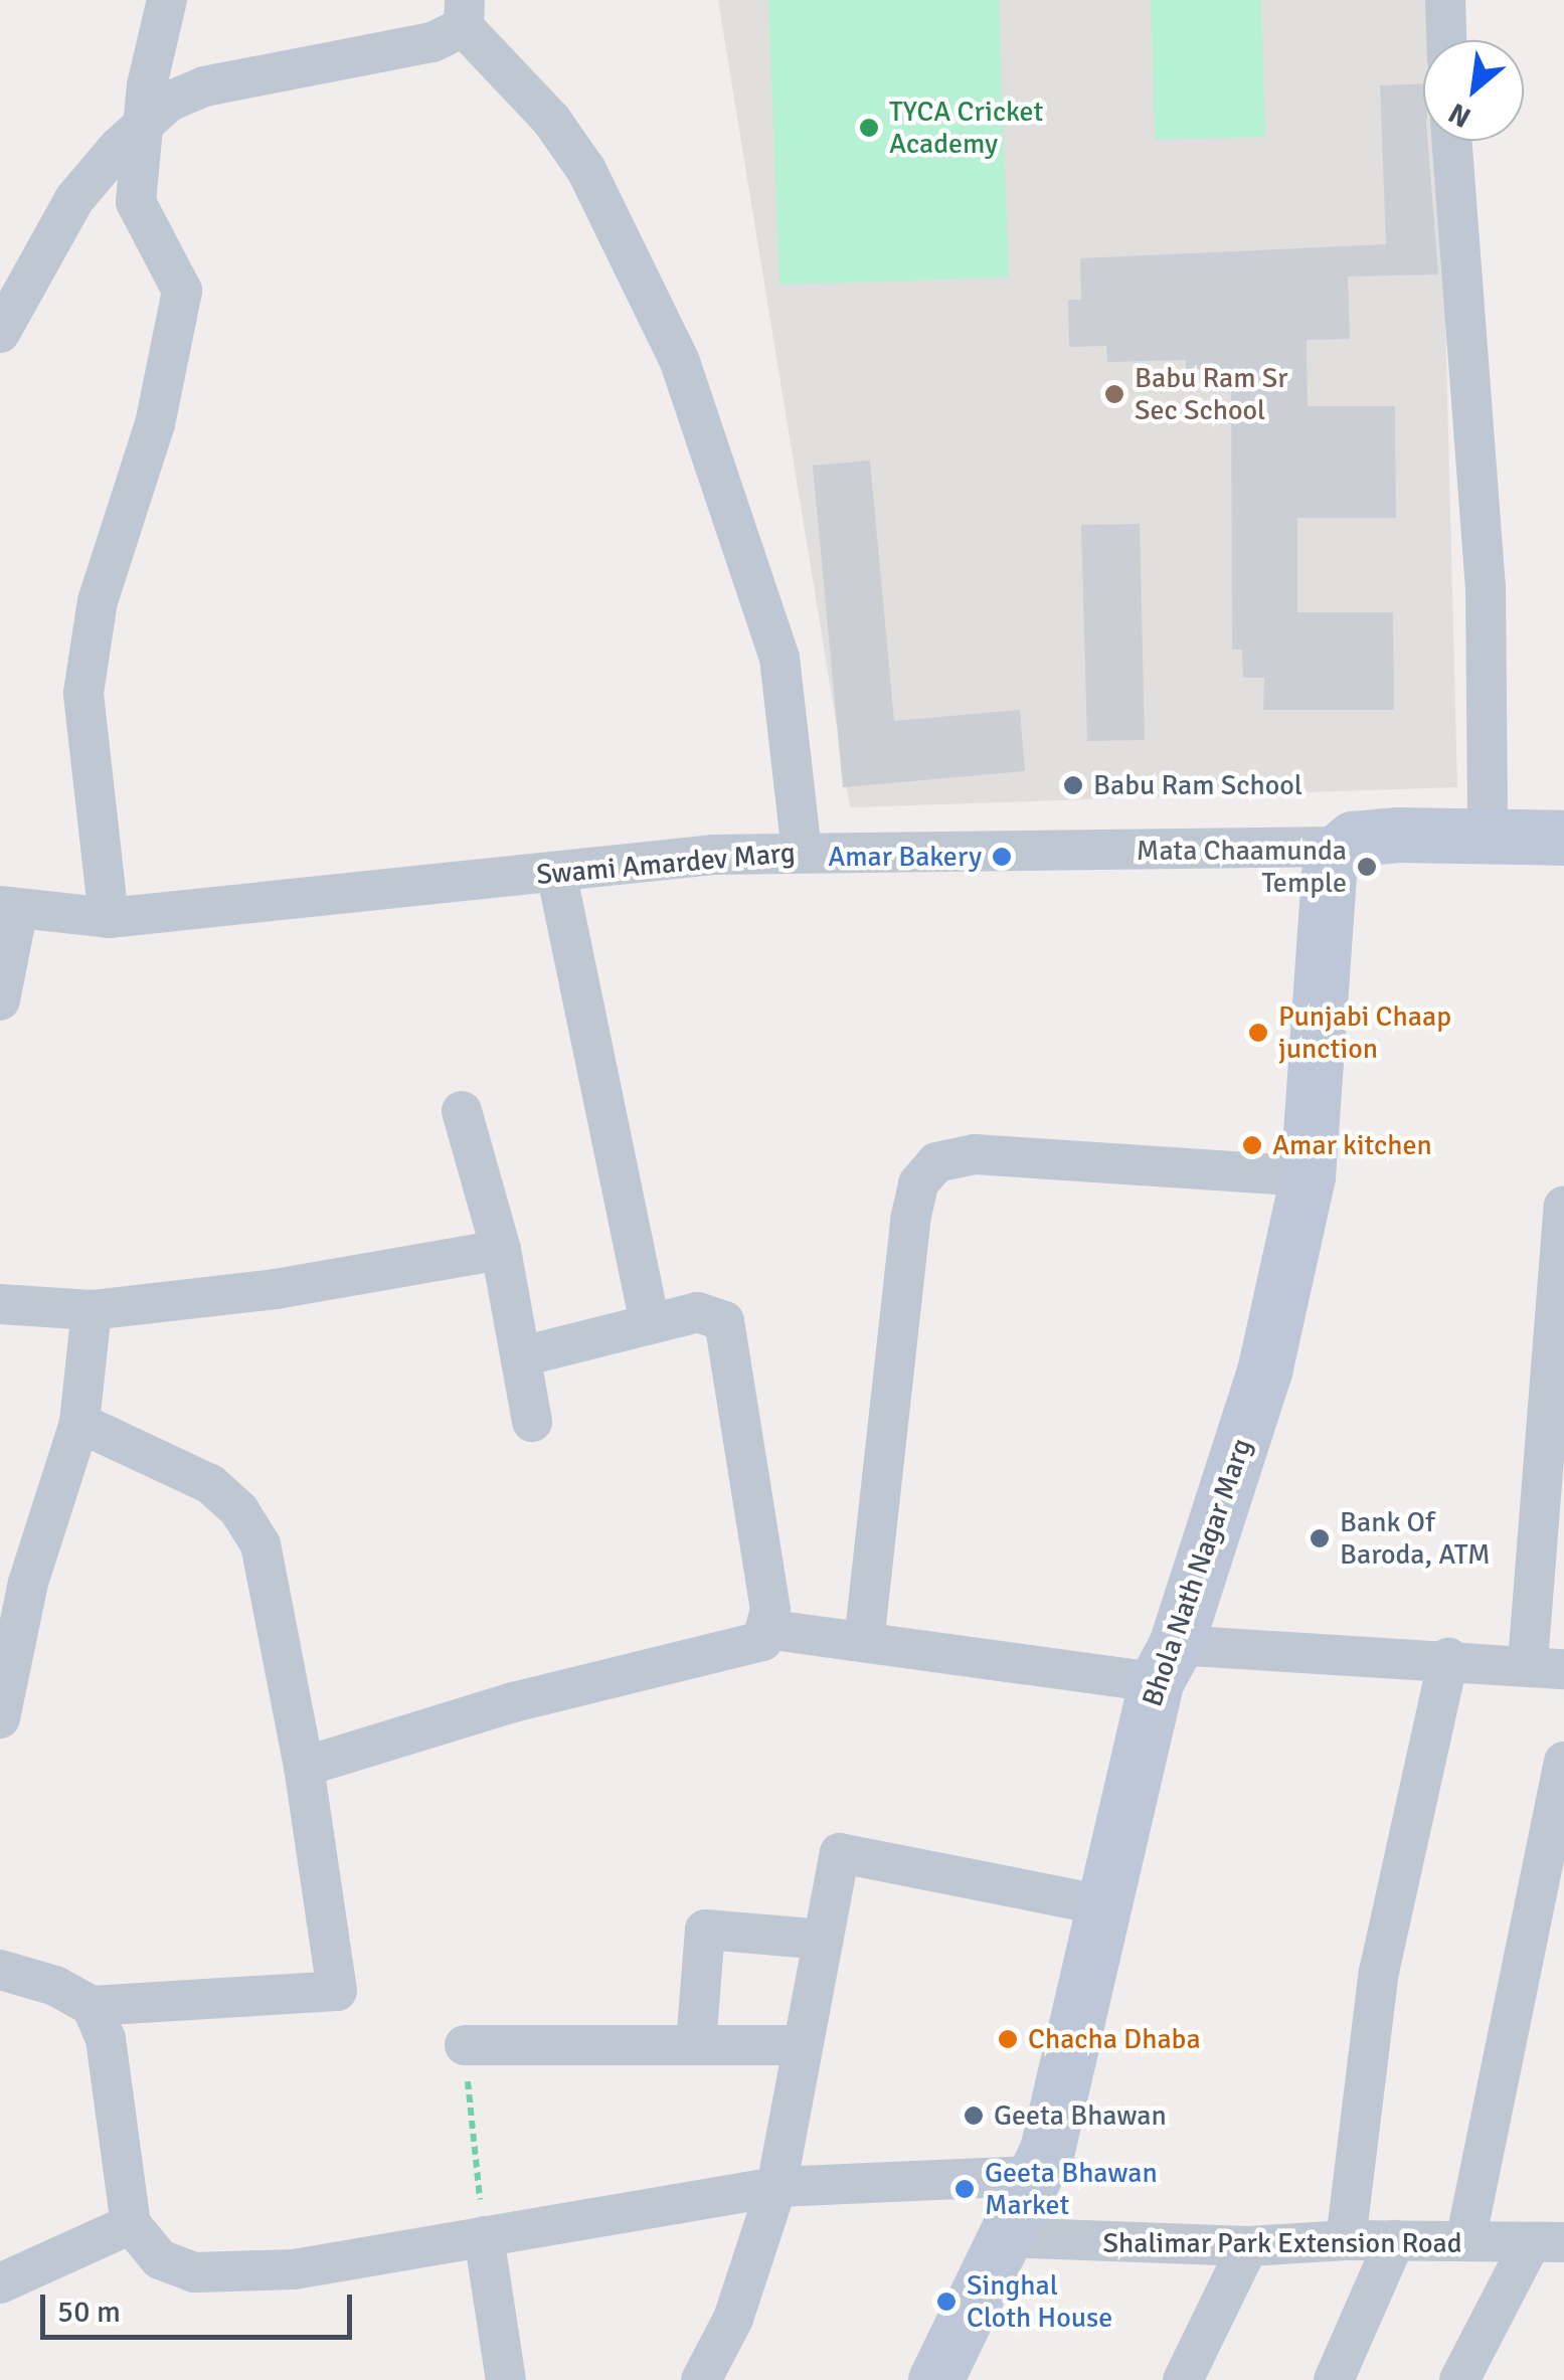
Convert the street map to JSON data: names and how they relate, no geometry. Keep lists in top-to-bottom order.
{
  "streets": {
    "street": ["Swami Amardev Marg", "Bhola Nath Nagar Marg", "Shalimar Park Extension Road"]
  },
  "crossings": [
    ["Swami Amardev Marg", "Bhola Nath Nagar Marg"],
    ["Bhola Nath Nagar Marg", "Shalimar Park Extension Road"]
  ],
  "places": [
    "TYCA Cricket Academy",
    "Babu Ram Sr Sec School",
    "Babu Ram School",
    "Amar Bakery",
    "Mata Chaamunda Temple",
    "Punjabi Chaap junction",
    "Amar kitchen",
    "Bank Of Baroda, ATM",
    "Chacha Dhaba",
    "Geeta Bhawan",
    "Geeta Bhawan Market",
    "Singhal Cloth House"
  ],
  "scale_bar": "50 m",
  "north": "bottom left"
}
